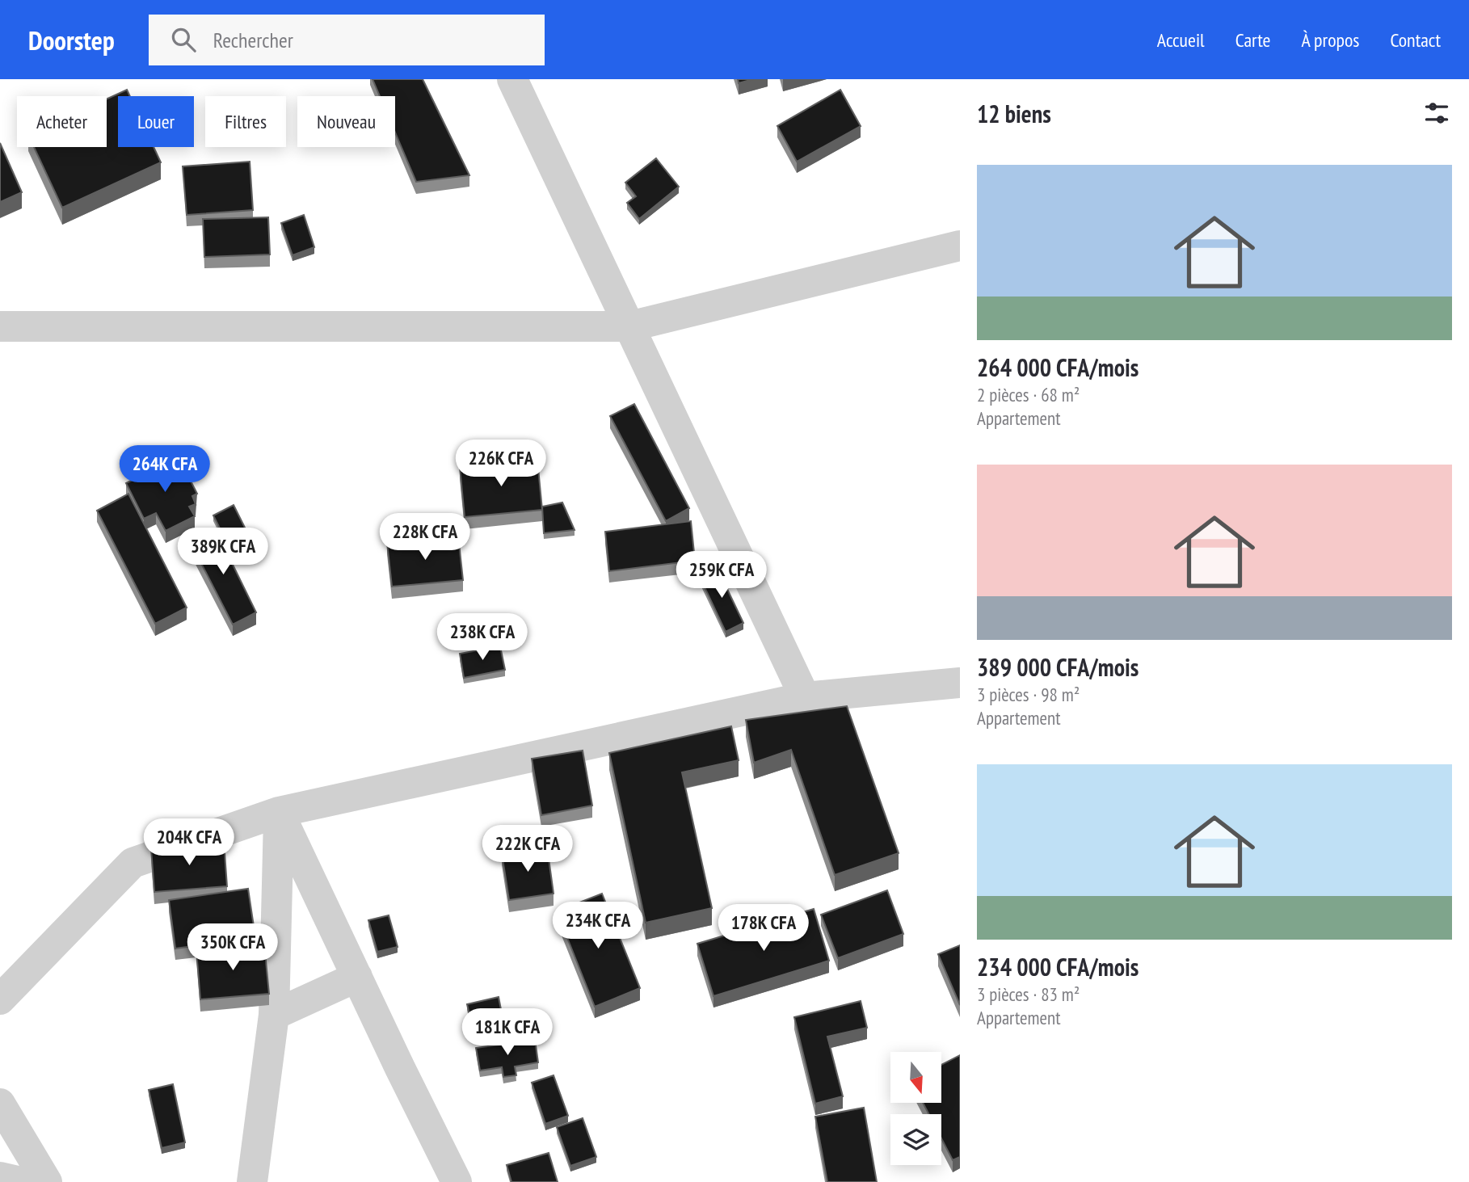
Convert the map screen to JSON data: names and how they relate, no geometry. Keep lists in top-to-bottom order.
{
  "north": "bottom",
  "page": {
    "header": "Doorstep",
    "search": "Rechercher",
    "nav": [
      "Accueil",
      "Carte",
      "À propos",
      "Contact"
    ],
    "heading": "12 biens",
    "chip": [
      "Acheter",
      "Louer",
      "Filtres",
      "Nouveau"
    ],
    "list": [
      {
        "name": "264 000 CFA/mois",
        "note": "2 pièces · 68 m² · Appartement"
      },
      {
        "name": "389 000 CFA/mois",
        "note": "3 pièces · 98 m² · Appartement"
      },
      {
        "name": "234 000 CFA/mois",
        "note": "3 pièces · 83 m² · Appartement"
      }
    ],
    "price": [
      "226K CFA",
      "264K CFA",
      "228K CFA",
      "389K CFA",
      "259K CFA",
      "238K CFA",
      "204K CFA",
      "222K CFA",
      "234K CFA",
      "178K CFA",
      "350K CFA",
      "181K CFA"
    ]
  }
}
